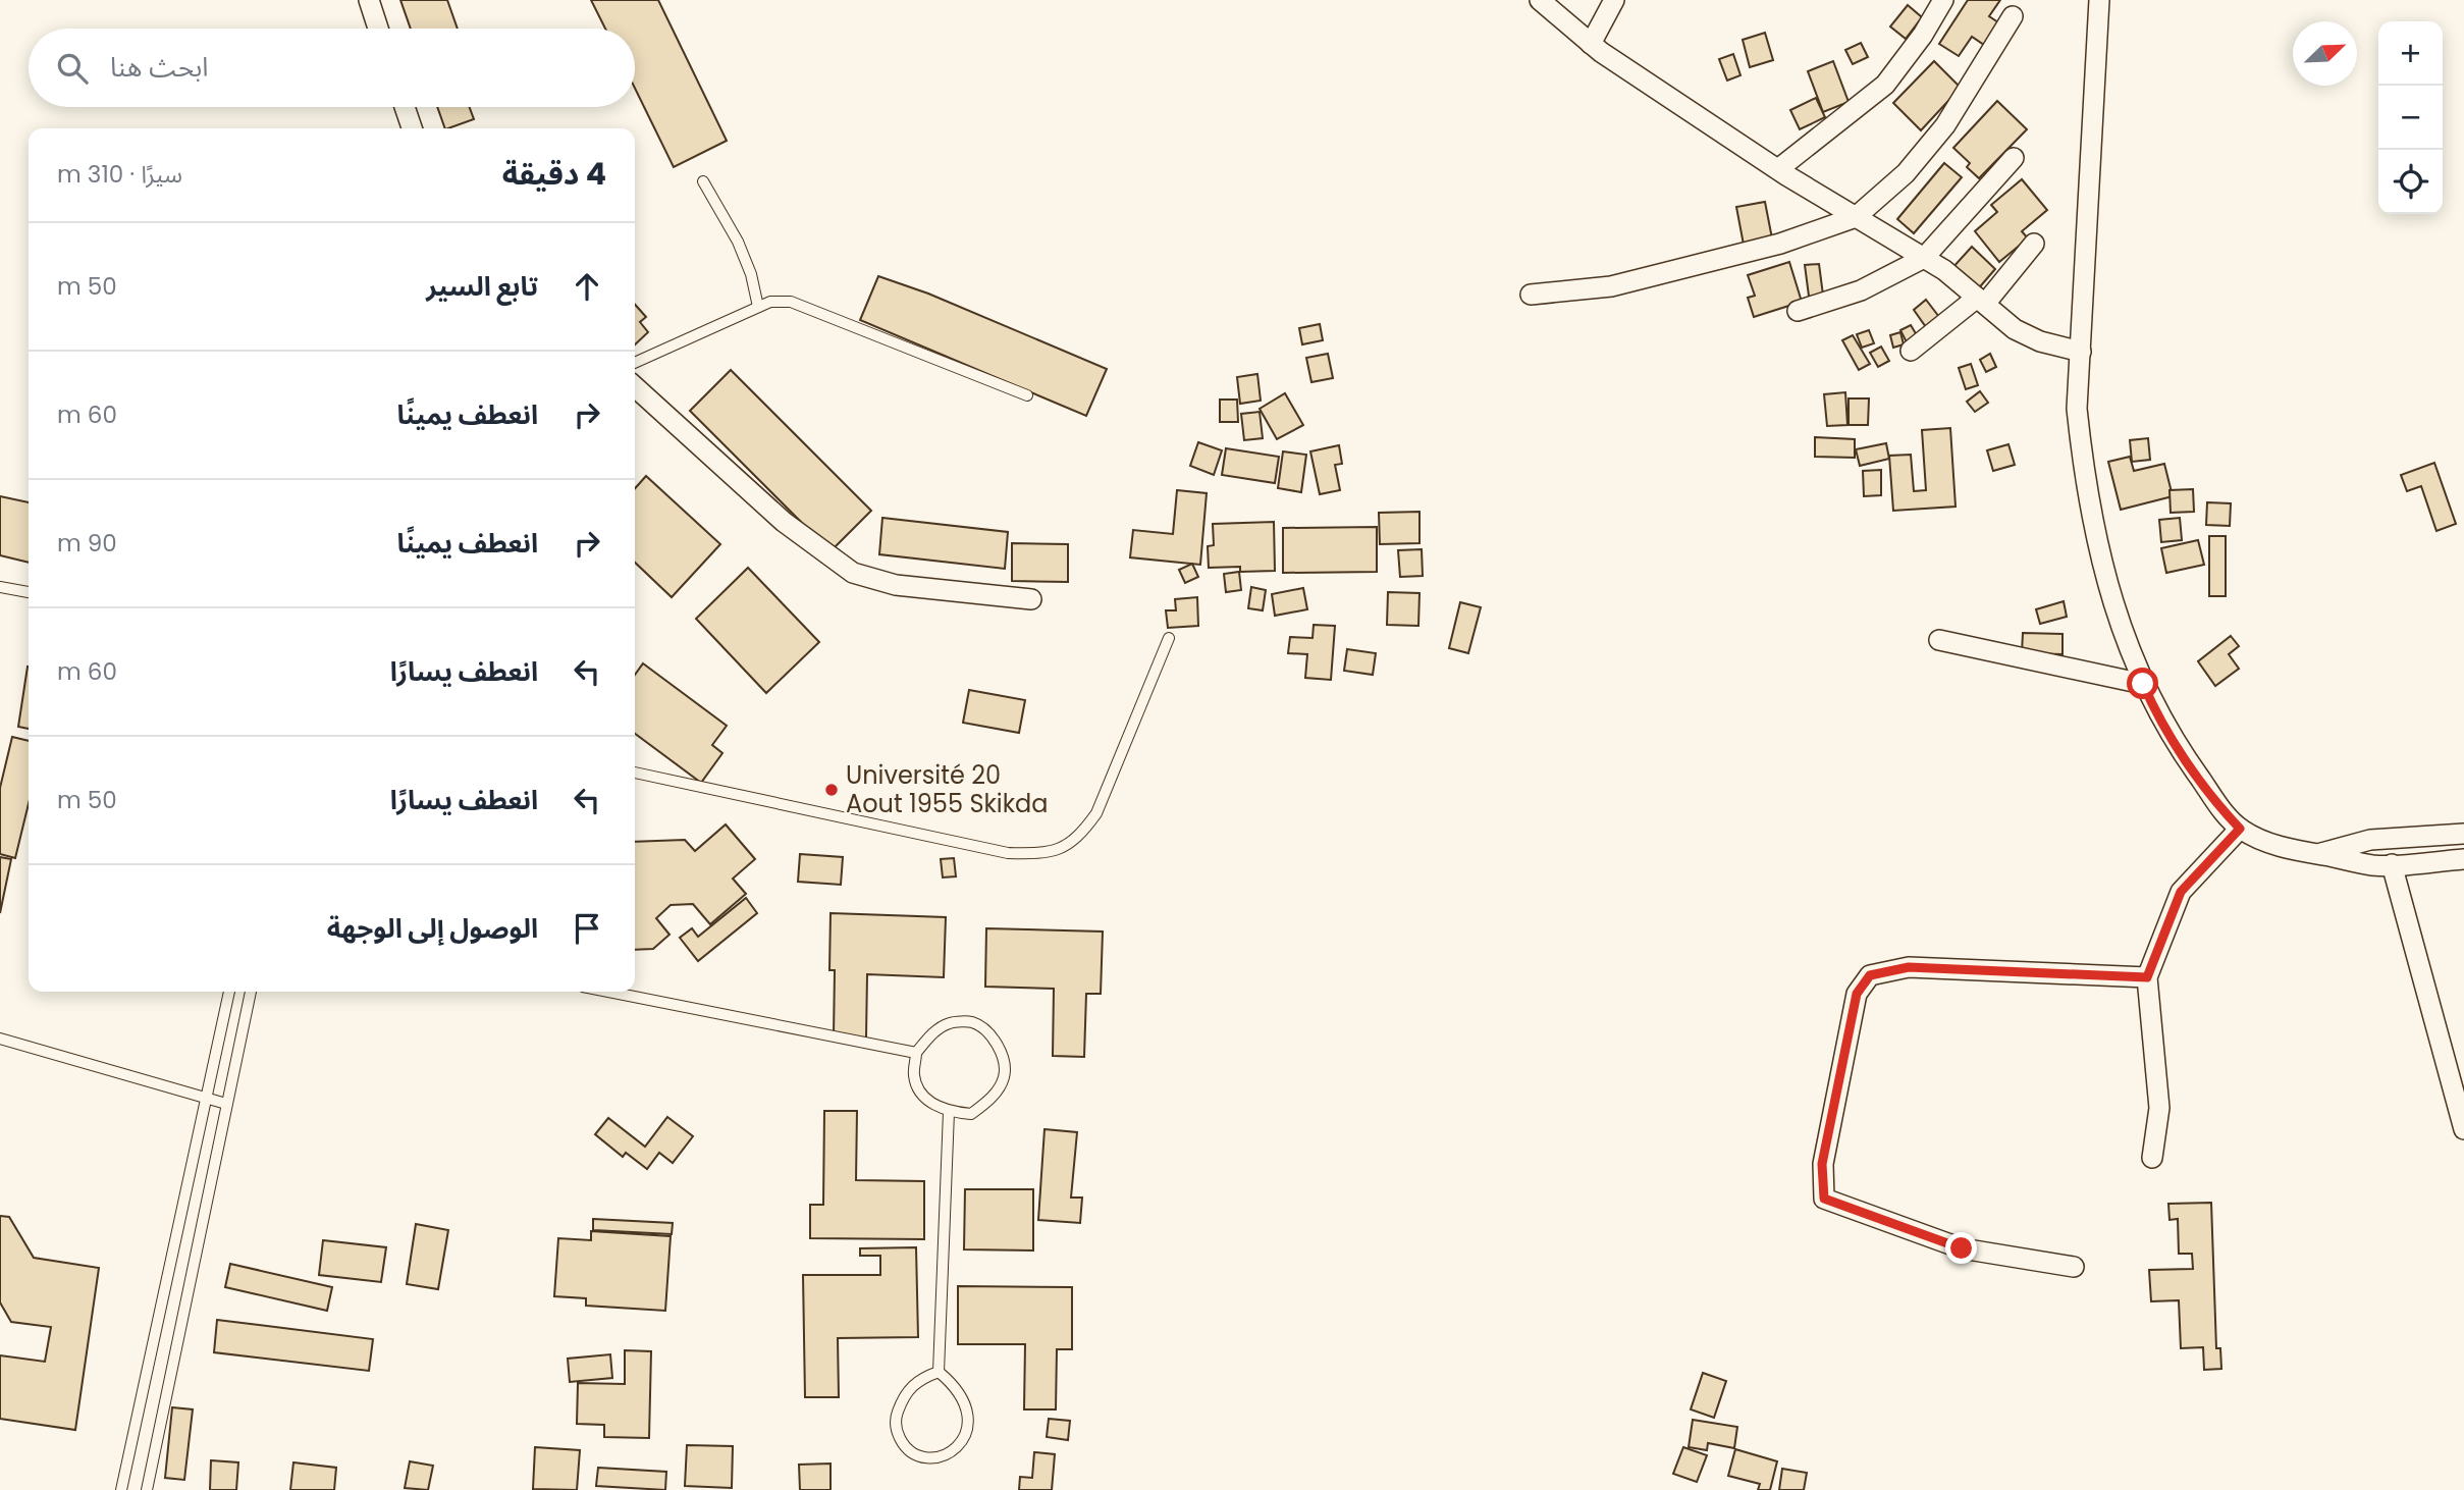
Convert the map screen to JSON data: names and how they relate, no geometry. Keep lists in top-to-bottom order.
{
  "places": ["Université 20 Aout 1955 Skikda"],
  "north": "top right",
  "page": {
    "map_buttons": ["+", "−"],
    "search": "ابحث هنا",
    "heading": ["4 دقيقة", "سيرًا · 310 m"],
    "list": [
      ["تابع السير", "50 m"],
      ["انعطف يمينًا", "60 m"],
      ["انعطف يمينًا", "90 m"],
      ["انعطف يسارًا", "60 m"],
      ["انعطف يسارًا", "50 m"],
      "الوصول إلى الوجهة"
    ]
  }
}
